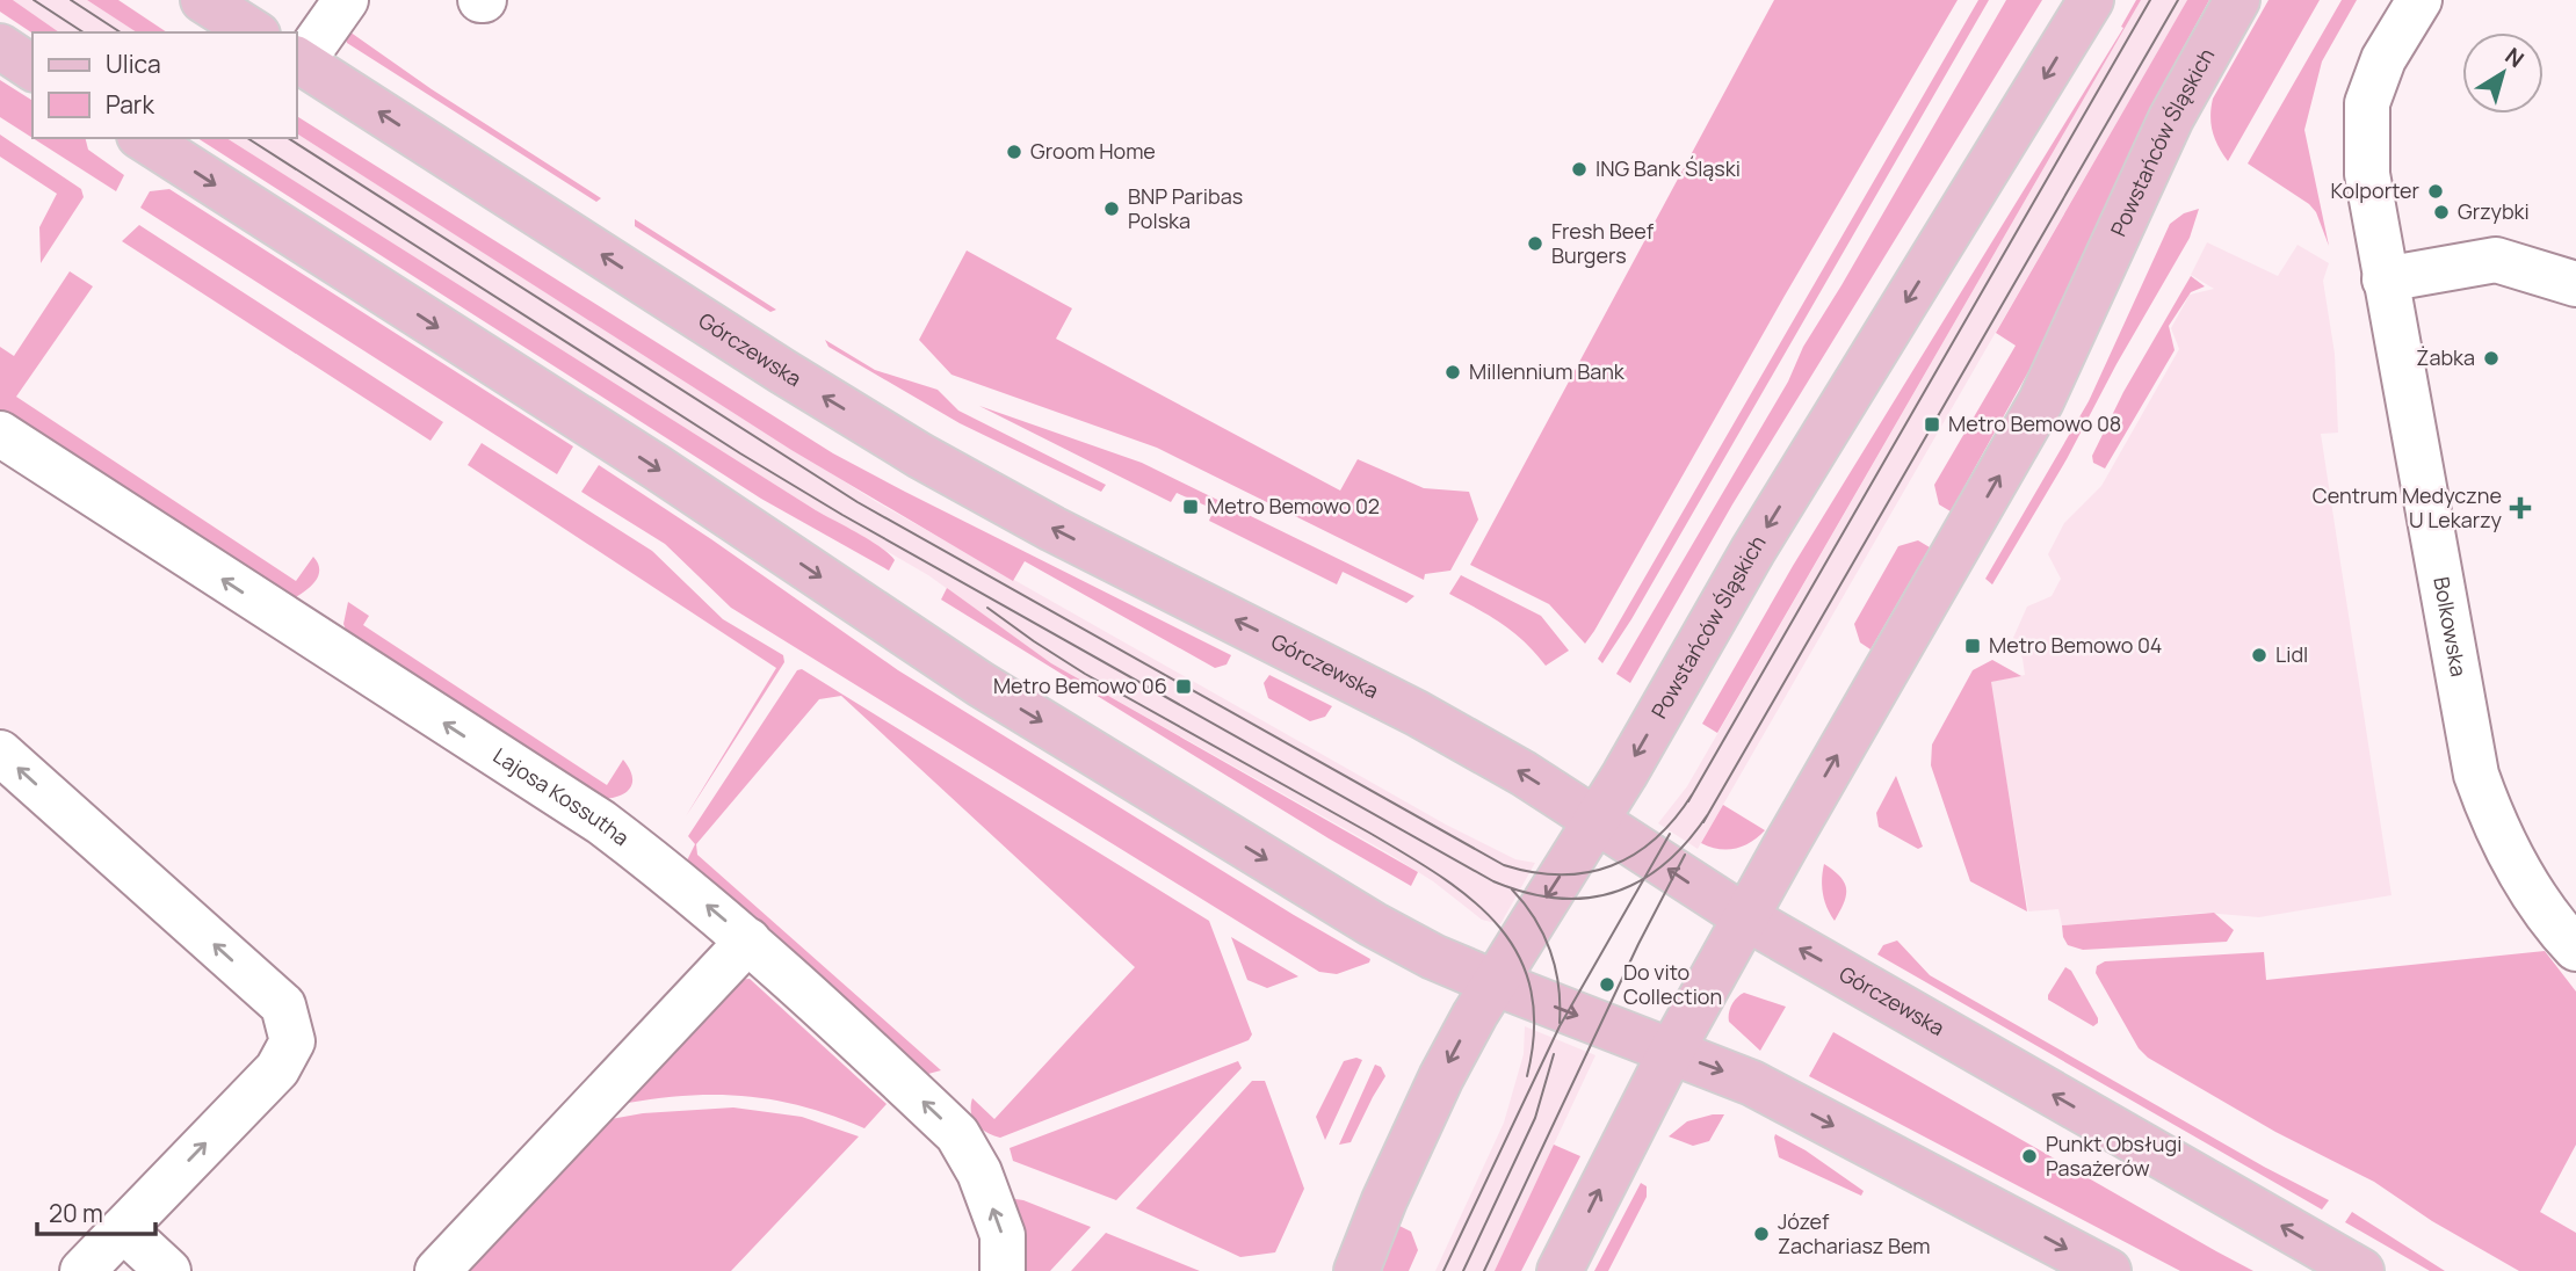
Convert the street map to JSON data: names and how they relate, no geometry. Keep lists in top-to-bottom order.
{
  "streets": {
    "main road": ["Powstańców Śląskich", "Górczewska"],
    "street": ["Bolkowska", "Lajosa Kossutha"]
  },
  "crossings": [
    ["Powstańców Śląskich", "Górczewska"]
  ],
  "one_way": ["Lajosa Kossutha"],
  "places": {
    "other": [
      "Groom Home",
      "ING Bank Śląski",
      "Kolporter",
      "BNP Paribas Polska",
      "Grzybki",
      "Fresh Beef Burgers",
      "Żabka",
      "Millennium Bank",
      "Lidl",
      "Do vito Collection",
      "Punkt Obsługi Pasażerów",
      "Józef Zachariasz Bem"
    ],
    "transit": [
      "Metro Bemowo 08",
      "Metro Bemowo 02",
      "Metro Bemowo 04",
      "Metro Bemowo 06"
    ],
    "health": ["Centrum Medyczne U Lekarzy"]
  },
  "legend": ["Ulica", "Park"],
  "scale_bar": "20 m",
  "north": "top right"
}
